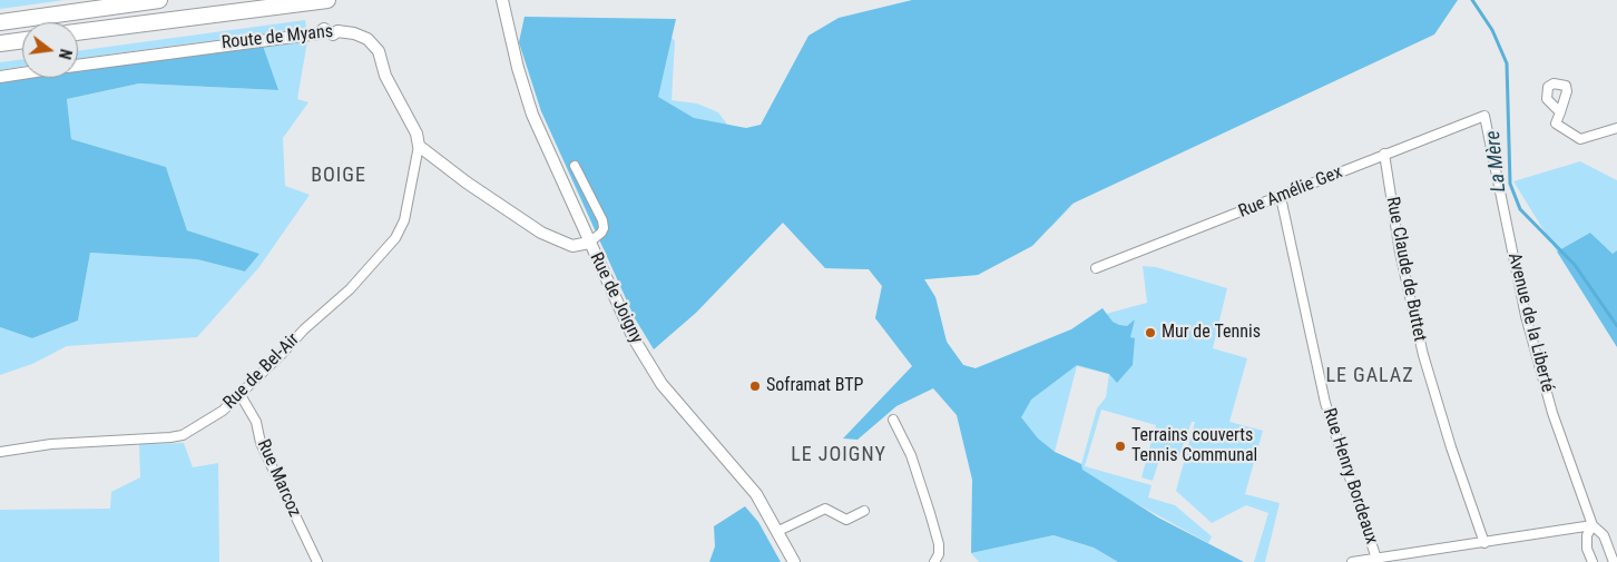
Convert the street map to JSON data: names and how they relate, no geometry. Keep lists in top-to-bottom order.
{
  "streets": {
    "street": [
      "Route de Myans",
      "Rue Amélie Gex",
      "Rue Claude de Buttet",
      "Rue de Joigny",
      "Avenue de la Liberté",
      "Rue de Bel-Air",
      "Rue Henry Bordeaux",
      "Rue Marcoz"
    ]
  },
  "crossings": [
    ["Route de Myans", "Rue de Bel-Air"],
    ["Rue Amélie Gex", "Rue Claude de Buttet"],
    ["Rue Amélie Gex", "Avenue de la Liberté"],
    ["Rue Amélie Gex", "Rue Henry Bordeaux"],
    ["Rue de Bel-Air", "Rue Marcoz"]
  ],
  "districts": ["BOIGE", "LE GALAZ", "LE JOIGNY"],
  "water": ["La Mère"],
  "places": ["Mur de Tennis", "Soframat BTP", "Terrains couverts Tennis Communal"],
  "north": "right"
}
